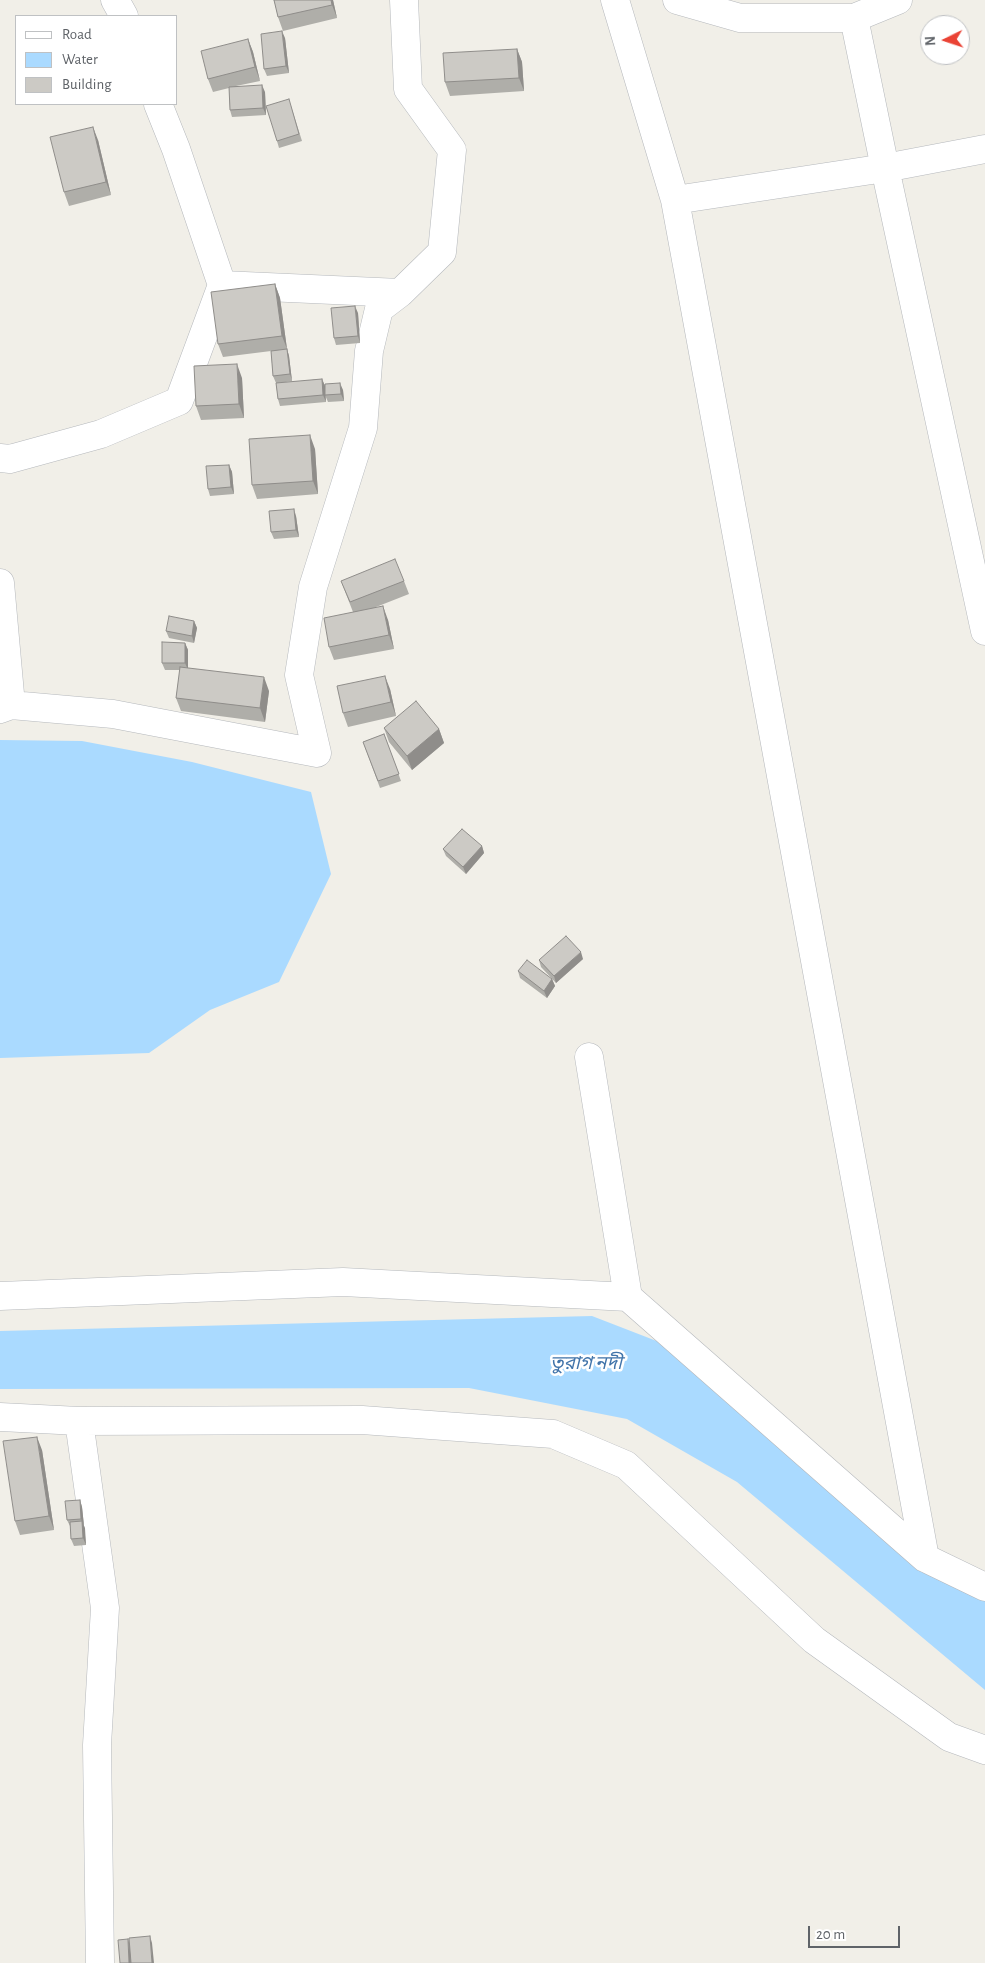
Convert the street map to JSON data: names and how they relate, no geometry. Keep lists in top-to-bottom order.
{
  "water": ["তুরাগ নদী"],
  "legend": ["Road", "Water", "Building"],
  "scale_bar": "20 m",
  "north": "left"
}
